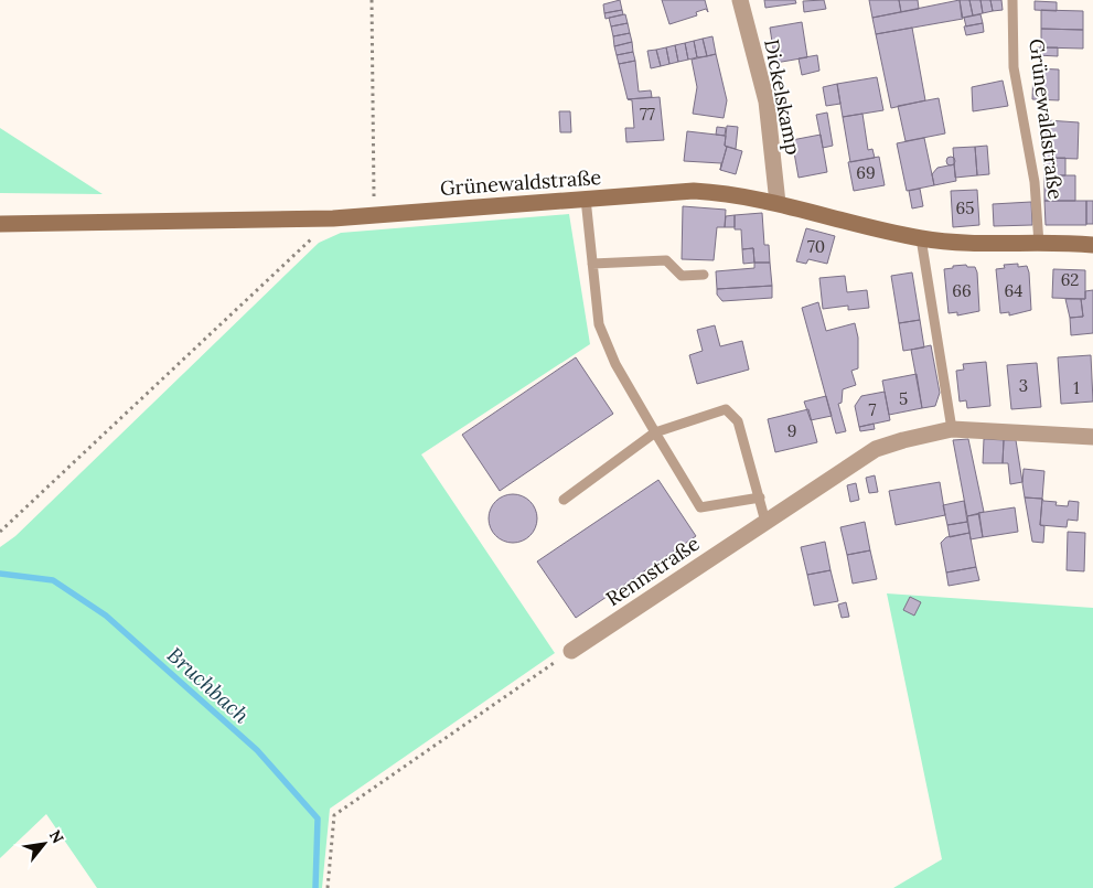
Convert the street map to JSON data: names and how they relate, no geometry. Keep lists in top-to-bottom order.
{
  "streets": {
    "street": ["Dickelskamp", "Grünewaldstraße", "Rennstraße"]
  },
  "crossings": [
    ["Dickelskamp", "Grünewaldstraße"]
  ],
  "water": ["Bruchbach"],
  "house_numbers": [
    "77",
    "69",
    "65",
    "70",
    "62",
    "66",
    "64",
    "3",
    "1",
    "5",
    "7",
    "9"
  ],
  "north": "top right"
}
